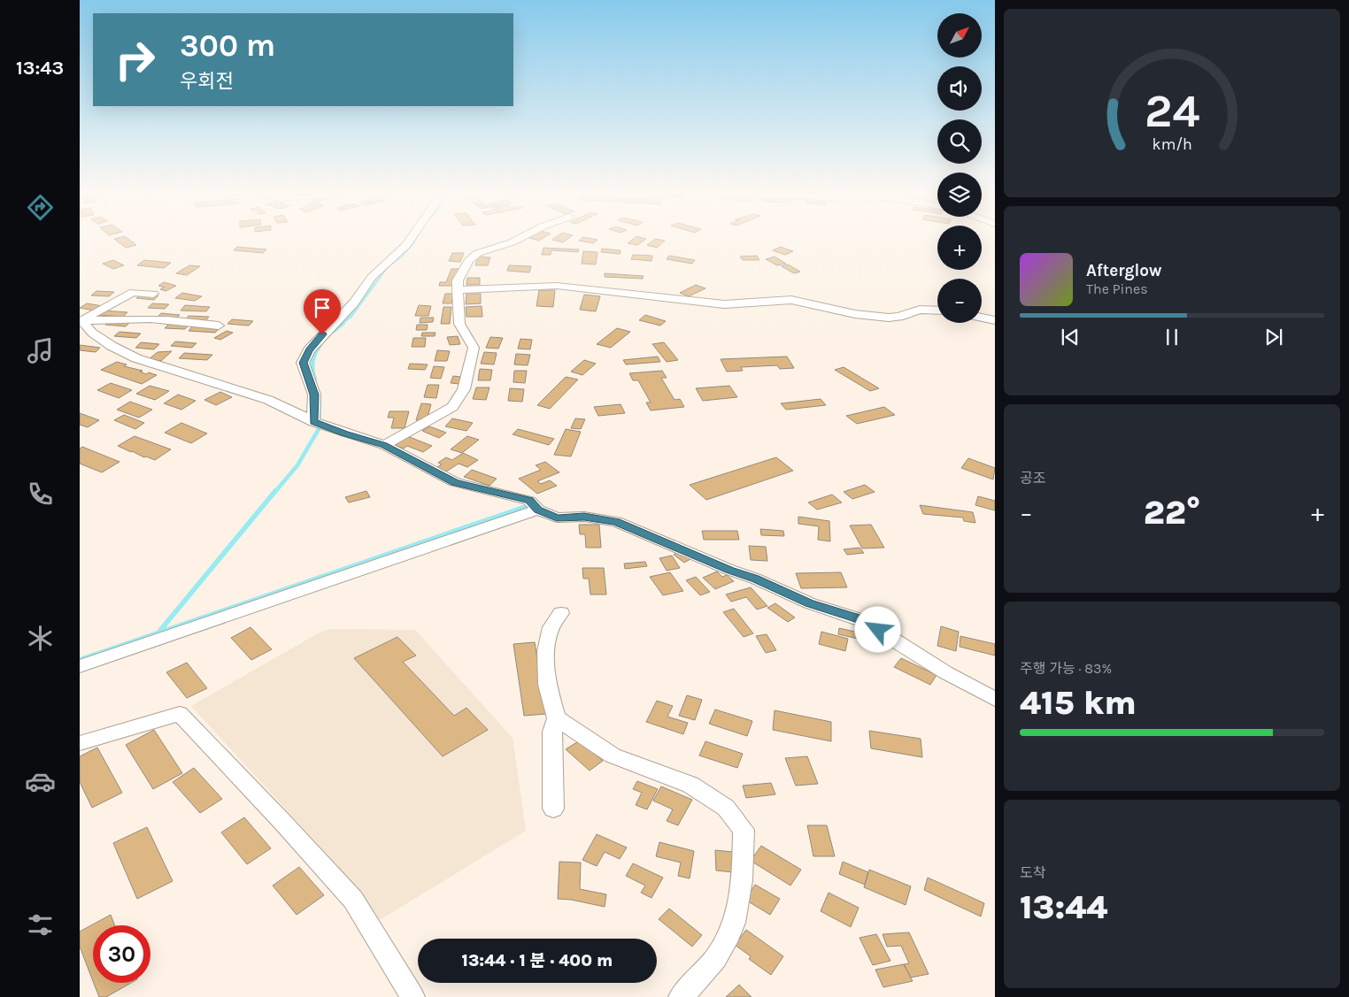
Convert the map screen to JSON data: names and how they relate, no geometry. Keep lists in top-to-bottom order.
{
  "north": "top right",
  "page": {
    "tabs": "13:43",
    "map_buttons": ["+", "−"],
    "turn": ["300 m", "우회전"],
    "song": ["Afterglow", "The Pines"],
    "tile": [
      "공조",
      ["주행 가능 · 83%", "415 km"],
      ["도착", "13:44"]
    ],
    "heat": ["−", "22°", "+"],
    "limit": "30",
    "trip": "13:44 · 1 분 · 400 m",
    "gauge": ["24", "km/h"]
  }
}
